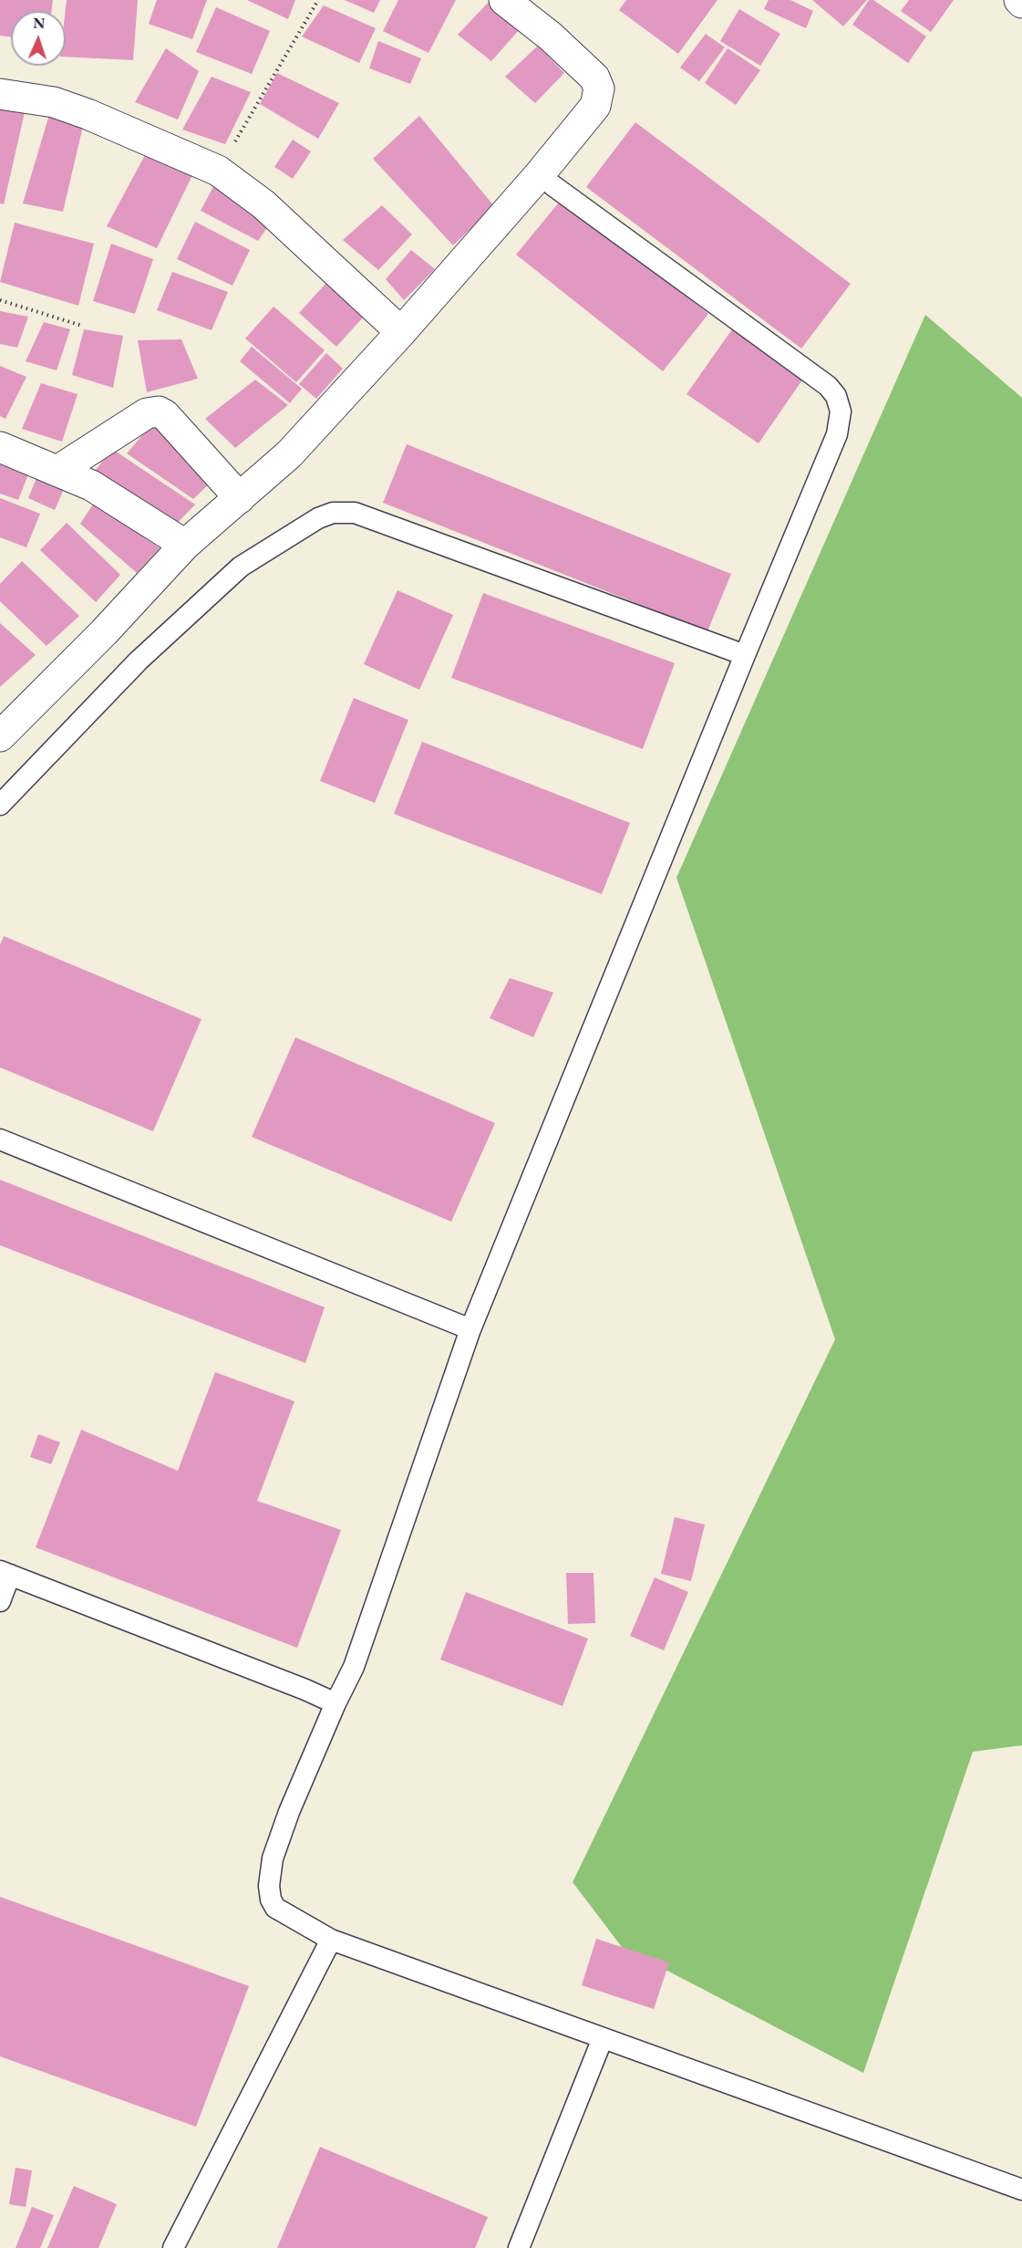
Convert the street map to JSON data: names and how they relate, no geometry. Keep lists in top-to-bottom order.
{
  "north": "top"
}
